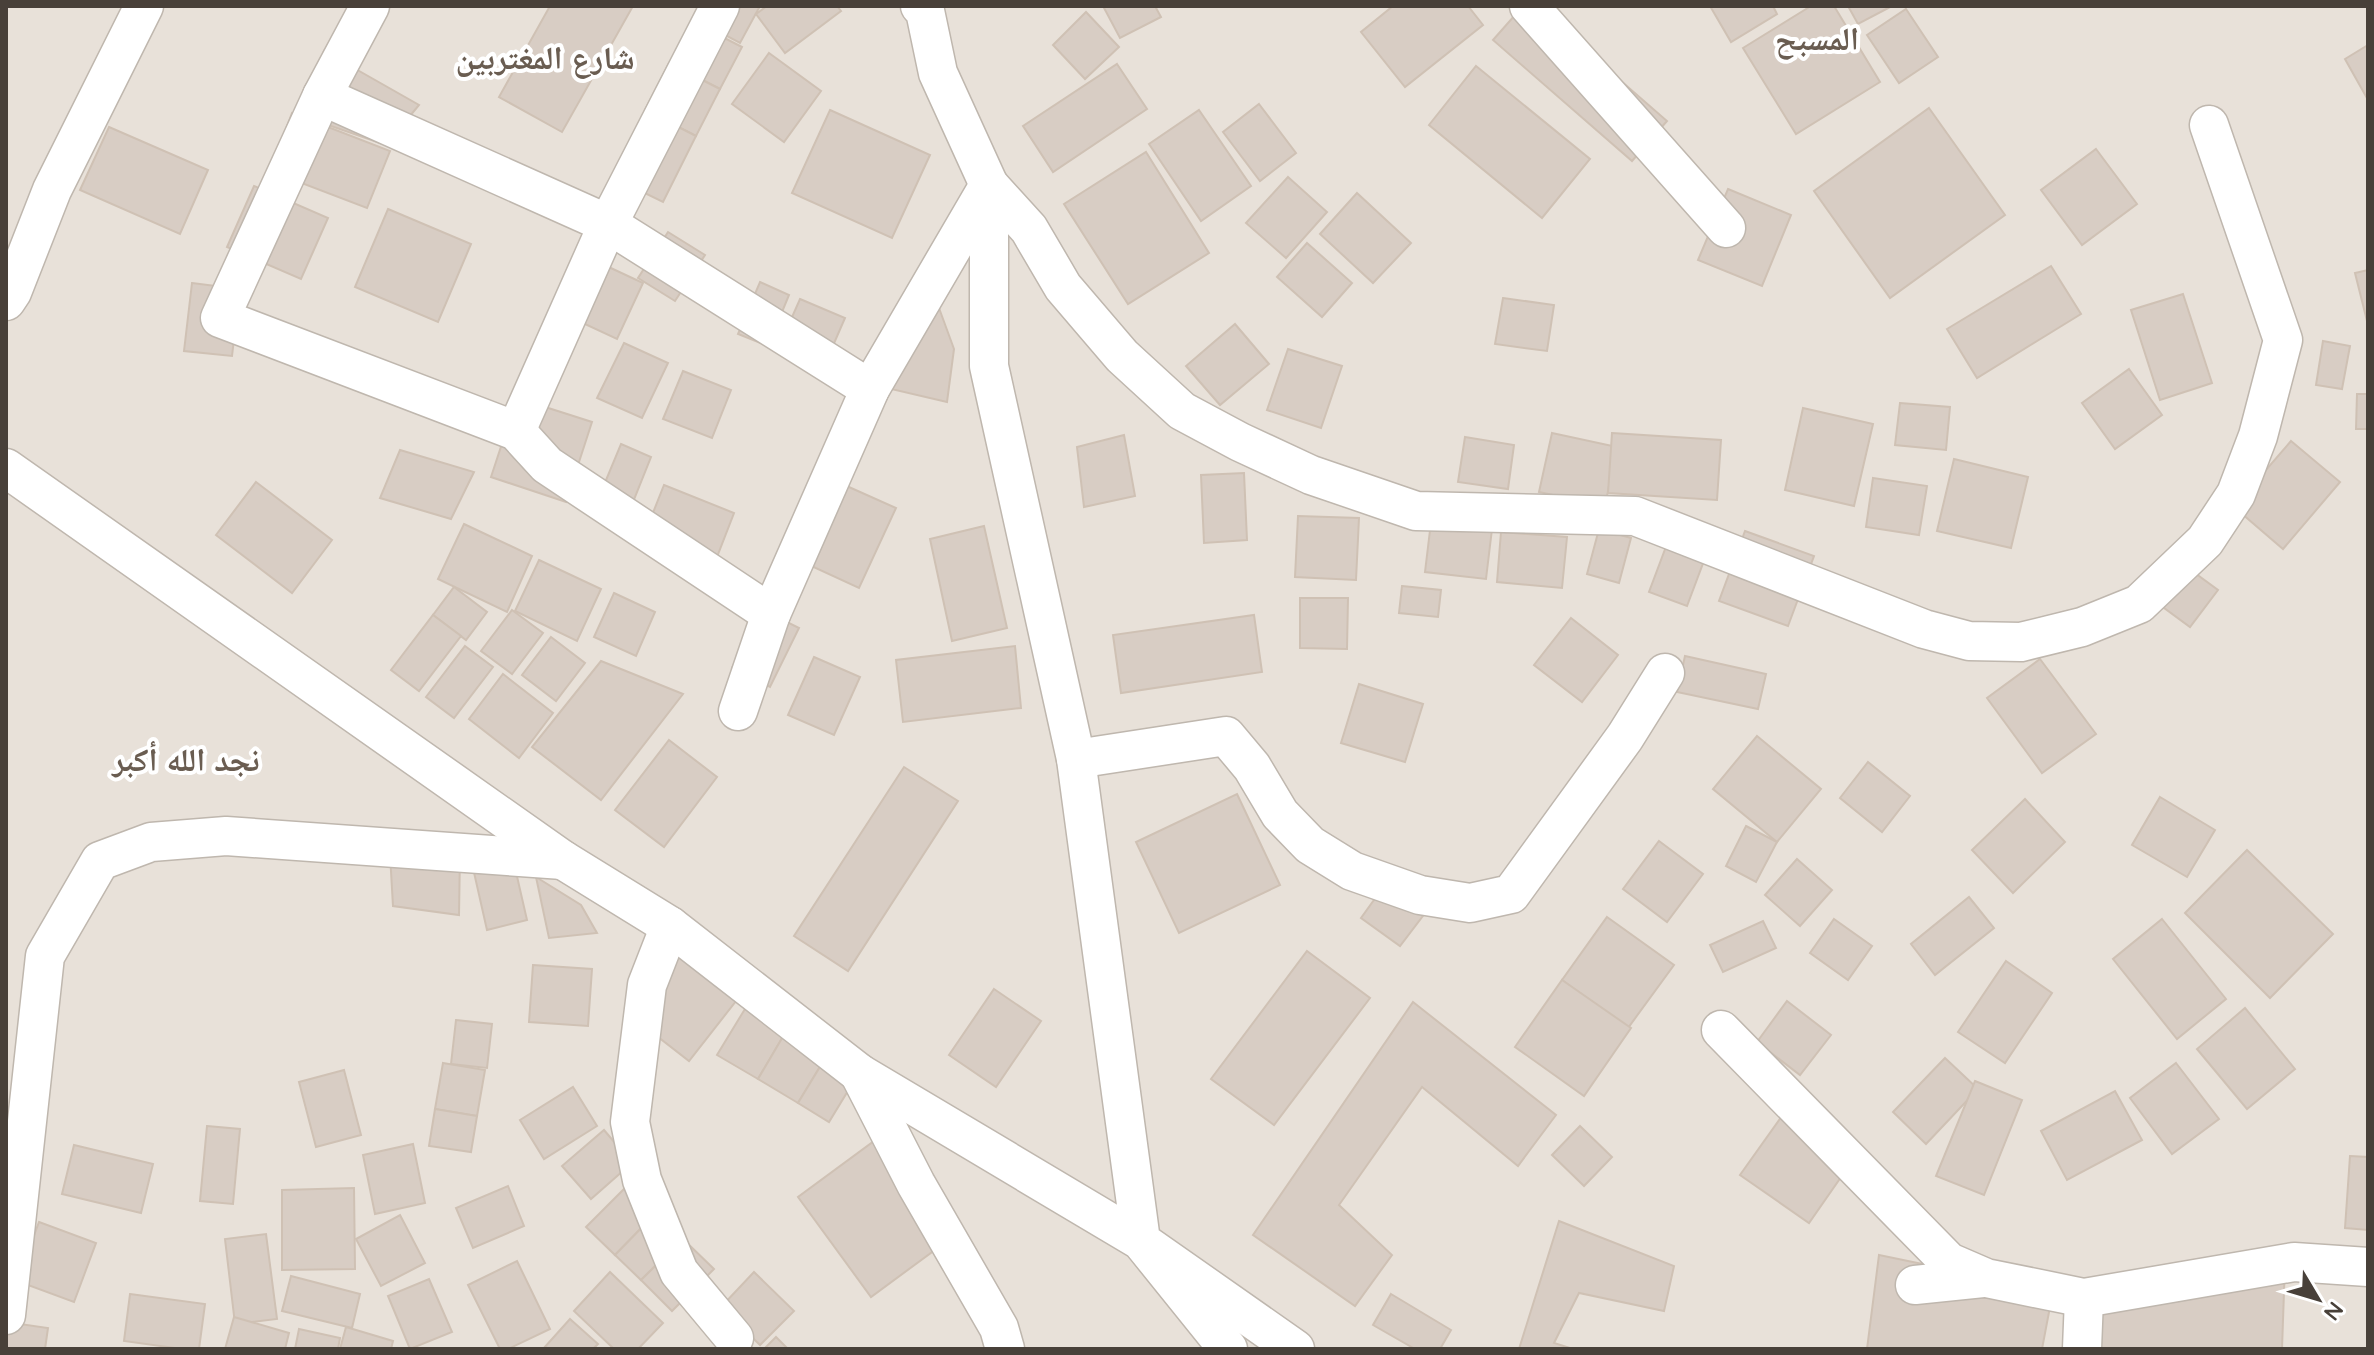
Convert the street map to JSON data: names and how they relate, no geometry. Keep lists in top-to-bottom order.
{
  "districts": ["المسبح", "شارع المغتربين", "نجد الله أكبر"],
  "north": "bottom right"
}
